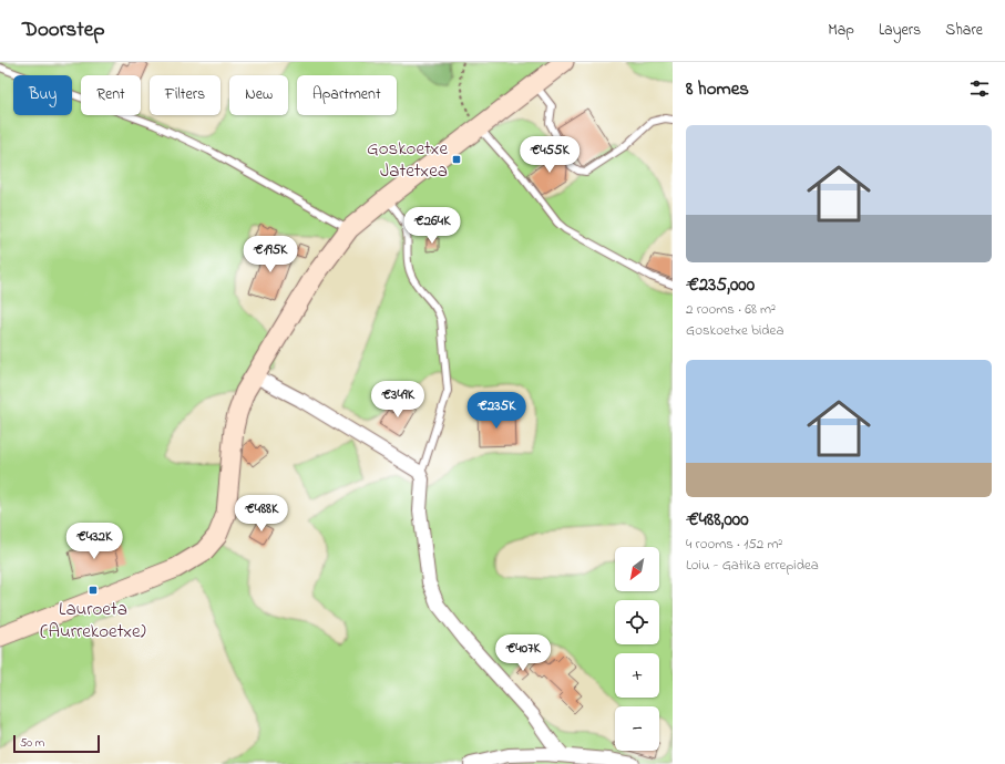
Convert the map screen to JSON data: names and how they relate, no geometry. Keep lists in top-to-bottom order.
{
  "places": {
    "transit": ["Goskoetxe Jatetxea", "Lauroeta (Aurrekoetxe)"]
  },
  "scale_bar": "50 m",
  "north": "bottom left",
  "page": {
    "header": "Doorstep",
    "nav": ["Map", "Layers", "Share"],
    "heading": "8 homes",
    "chip": [
      "Buy",
      "Rent",
      "Filters",
      "New",
      "Apartment"
    ],
    "list": [
      {
        "name": "€235,000",
        "note": "2 rooms · 68 m² · Goskoetxe bidea"
      },
      {
        "name": "€488,000",
        "note": "4 rooms · 152 m² · Loiu - Gatika errepidea"
      }
    ],
    "price": [
      "€455K",
      "€264K",
      "€195K",
      "€349K",
      "€235K",
      "€488K",
      "€432K",
      "€407K"
    ],
    "map_buttons": ["+", "−"],
    "scale": "50 m"
  }
}
